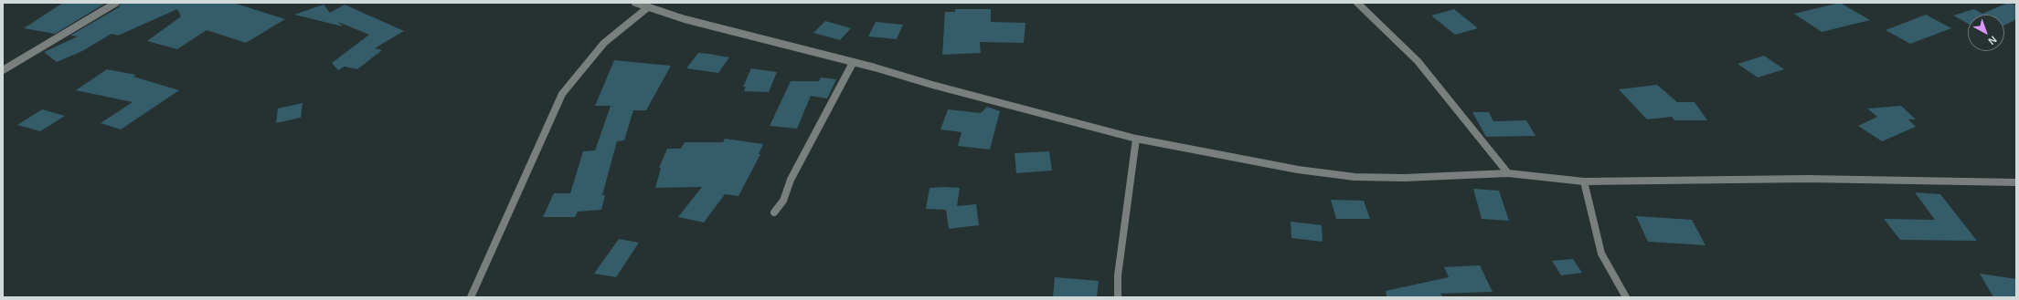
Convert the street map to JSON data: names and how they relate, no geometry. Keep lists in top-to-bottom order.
{
  "north": "bottom right"
}
